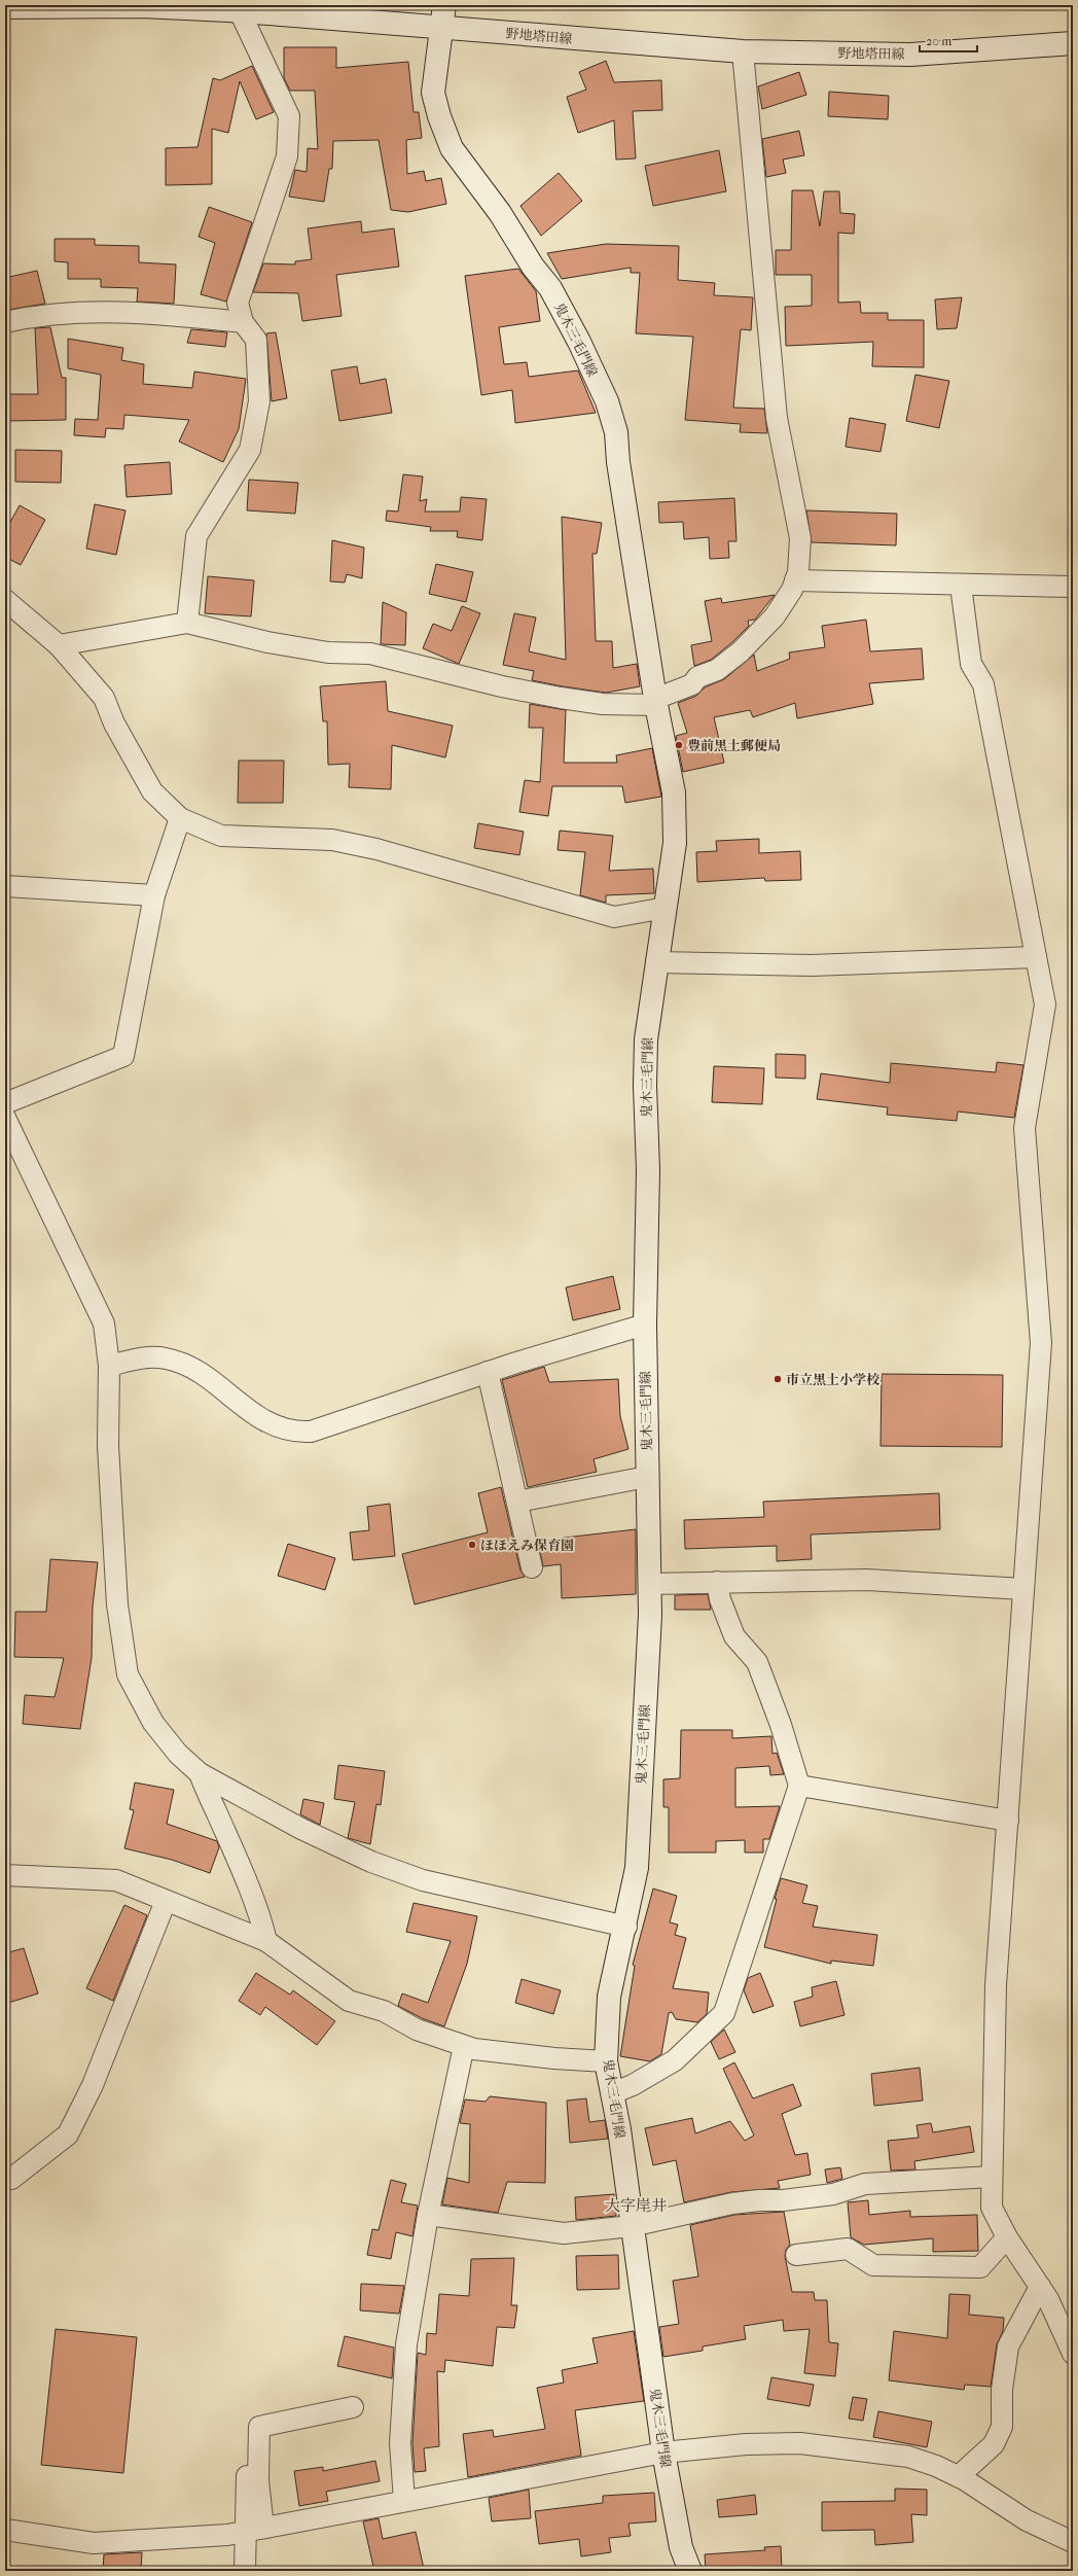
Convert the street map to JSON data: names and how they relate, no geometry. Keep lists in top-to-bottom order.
{
  "streets": {
    "main road": ["野地塔田線", "鬼木三毛門線"]
  },
  "crossings": [
    ["野地塔田線", "鬼木三毛門線"]
  ],
  "districts": ["大字岸井"],
  "places": ["豊前黒土郵便局", "市立黒土小学校", "ほほえみ保育園"],
  "scale_bar": "20 m"
}
